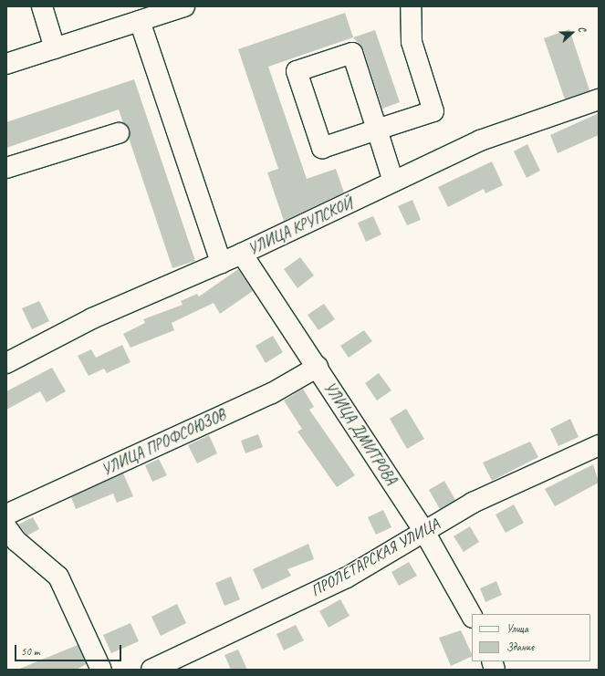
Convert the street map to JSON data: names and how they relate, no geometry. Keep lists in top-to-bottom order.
{
  "streets": {
    "street": [
      "УЛИЦА КРУПСКОЙ",
      "УЛИЦА ДМИТРОВА",
      "УЛИЦА ПРОФСОЮЗОВ",
      "ПРОЛЕТАРСКАЯ УЛИЦА"
    ]
  },
  "crossings": [
    ["УЛИЦА КРУПСКОЙ", "УЛИЦА ДМИТРОВА"],
    ["УЛИЦА ДМИТРОВА", "УЛИЦА ПРОФСОЮЗОВ"],
    ["УЛИЦА ДМИТРОВА", "ПРОЛЕТАРСКАЯ УЛИЦА"]
  ],
  "legend": ["Улица", "Здание"],
  "scale_bar": "50 m",
  "north": "right"
}
